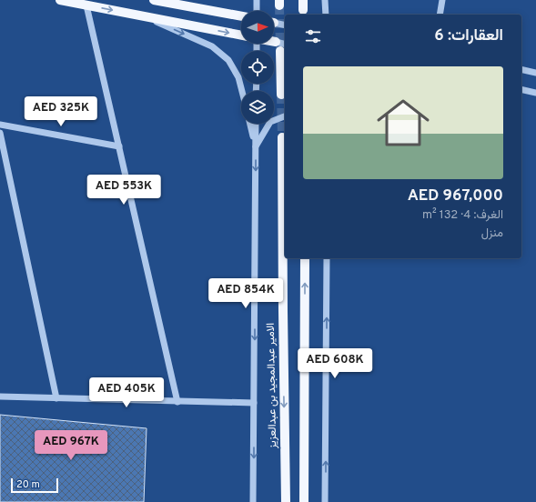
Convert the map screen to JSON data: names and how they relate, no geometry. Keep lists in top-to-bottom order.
{
  "streets": {
    "main road": ["الامير عبدالمجيد بن عبدالعزيز"]
  },
  "scale_bar": "20 m",
  "north": "right",
  "page": {
    "heading": "العقارات: 6",
    "list": [
      {
        "name": "AED 967,000",
        "note": "الغرف: 4 · 132 m² · منزل"
      }
    ],
    "price": [
      "AED 325K",
      "AED 553K",
      "AED 854K",
      "AED 608K",
      "AED 405K",
      "AED 967K"
    ],
    "scale": "20 m"
  }
}
